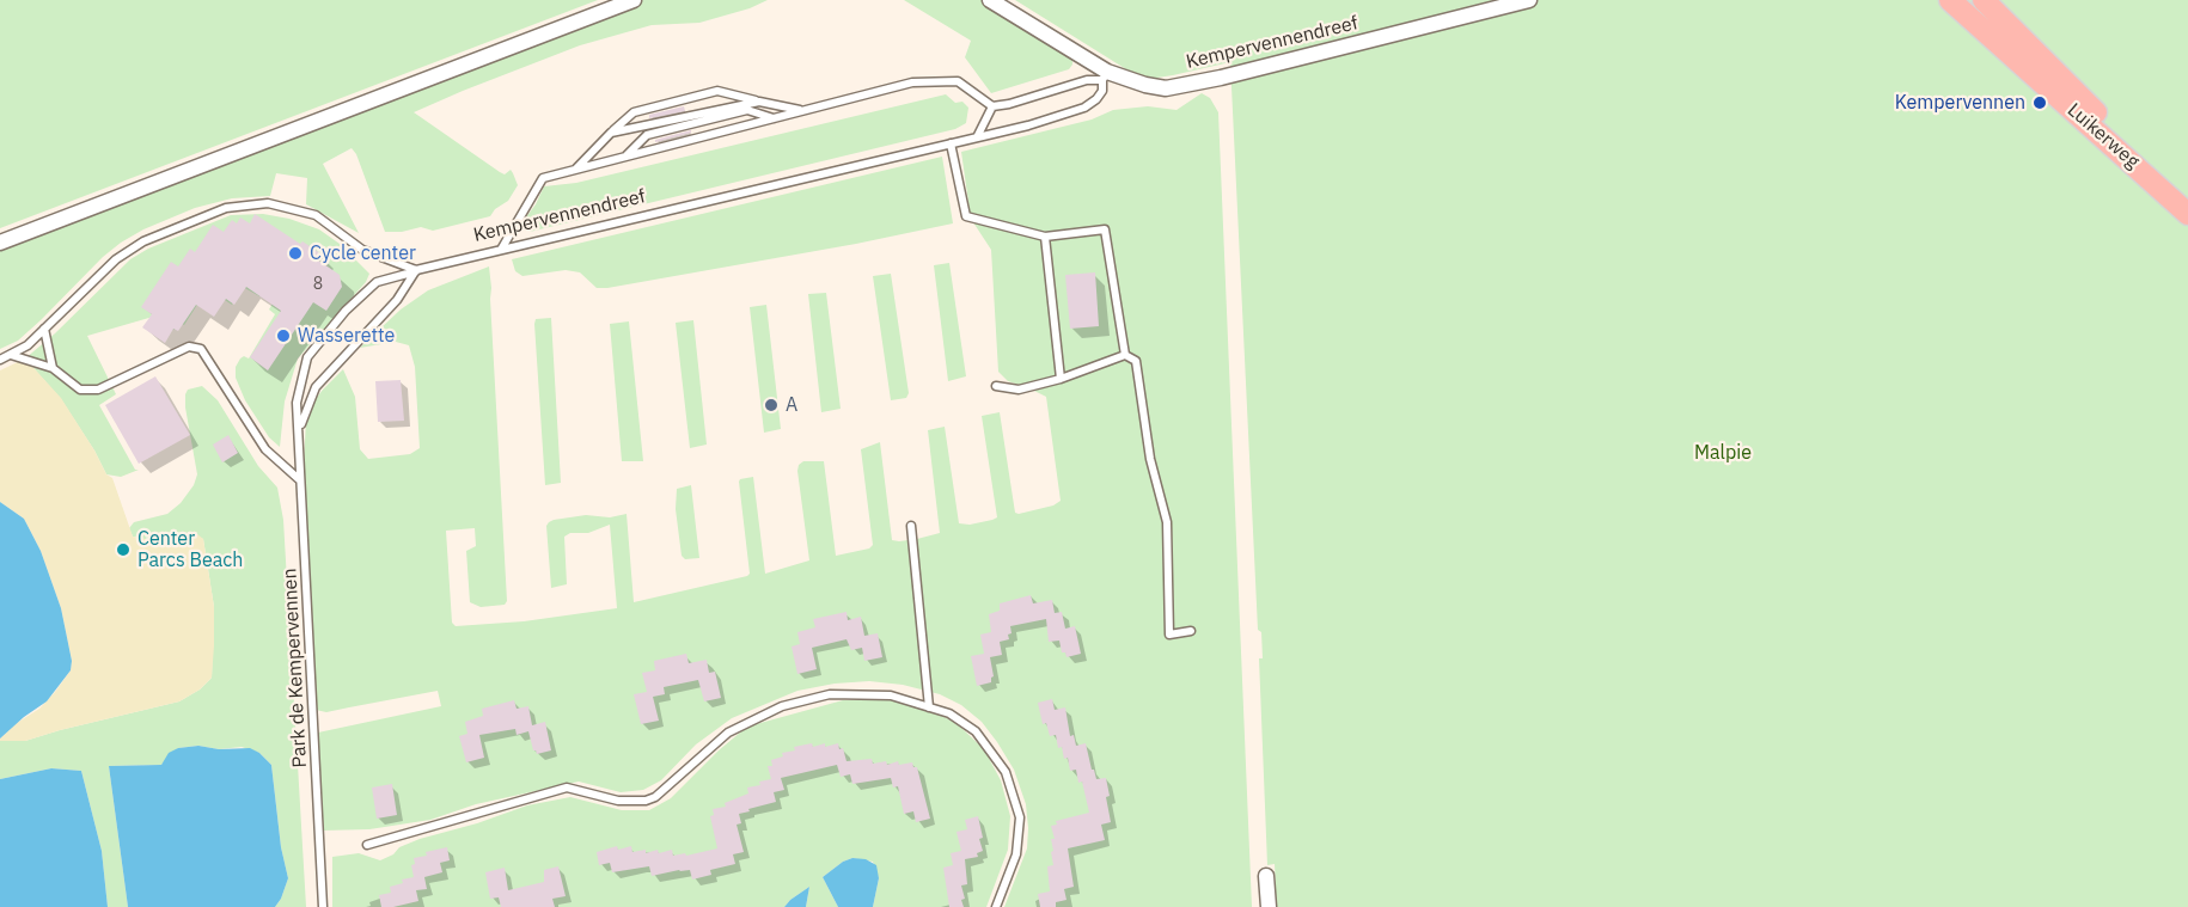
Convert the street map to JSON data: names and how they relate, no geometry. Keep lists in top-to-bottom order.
{
  "streets": {
    "main road": ["Luikerweg"],
    "street": ["Kempervennendreef"],
    "lane": ["Park de Kempervennen"]
  },
  "crossings": [
    ["Kempervennendreef", "Park de Kempervennen"]
  ],
  "parks": ["Malpie"],
  "places": [
    "Kempervennen",
    "Cycle center",
    "Wasserette",
    "A",
    "Center Parcs Beach"
  ],
  "house_numbers": ["8"]
}
